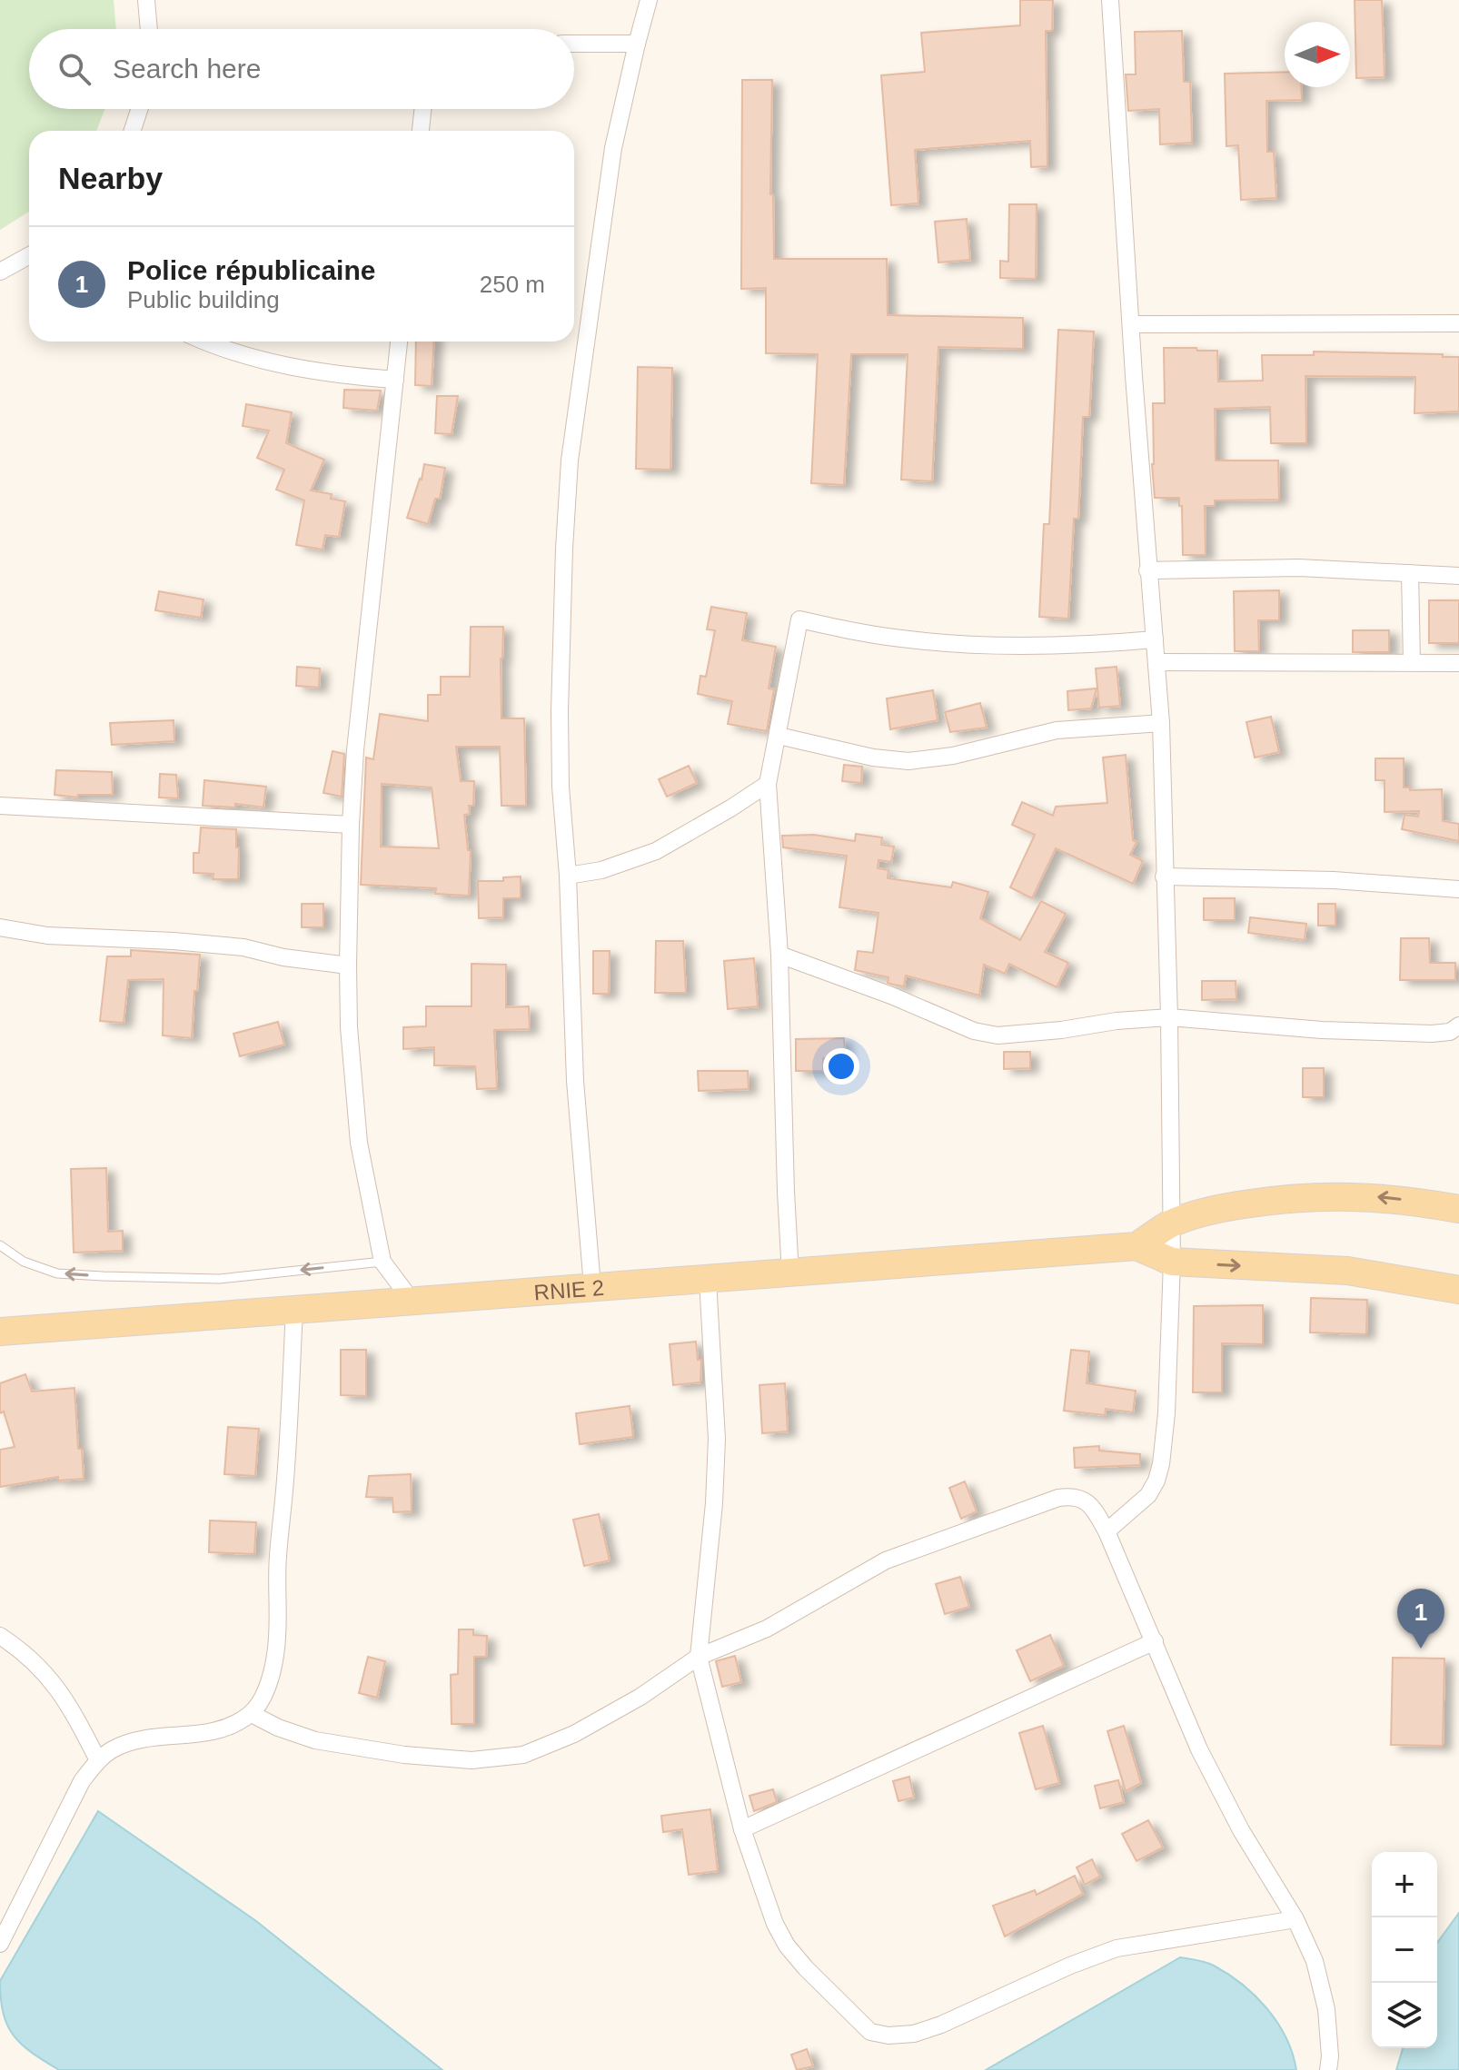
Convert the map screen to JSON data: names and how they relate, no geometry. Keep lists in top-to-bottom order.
{
  "streets": {
    "main road": ["RNIE 2"]
  },
  "north": "right",
  "page": {
    "search": "Search here",
    "heading": "Nearby",
    "list": [
      {
        "mark": "1",
        "name": "Police républicaine",
        "note": "Public building",
        "value": "250 m"
      }
    ],
    "pins": "1",
    "map_buttons": ["+", "−"]
  }
}
